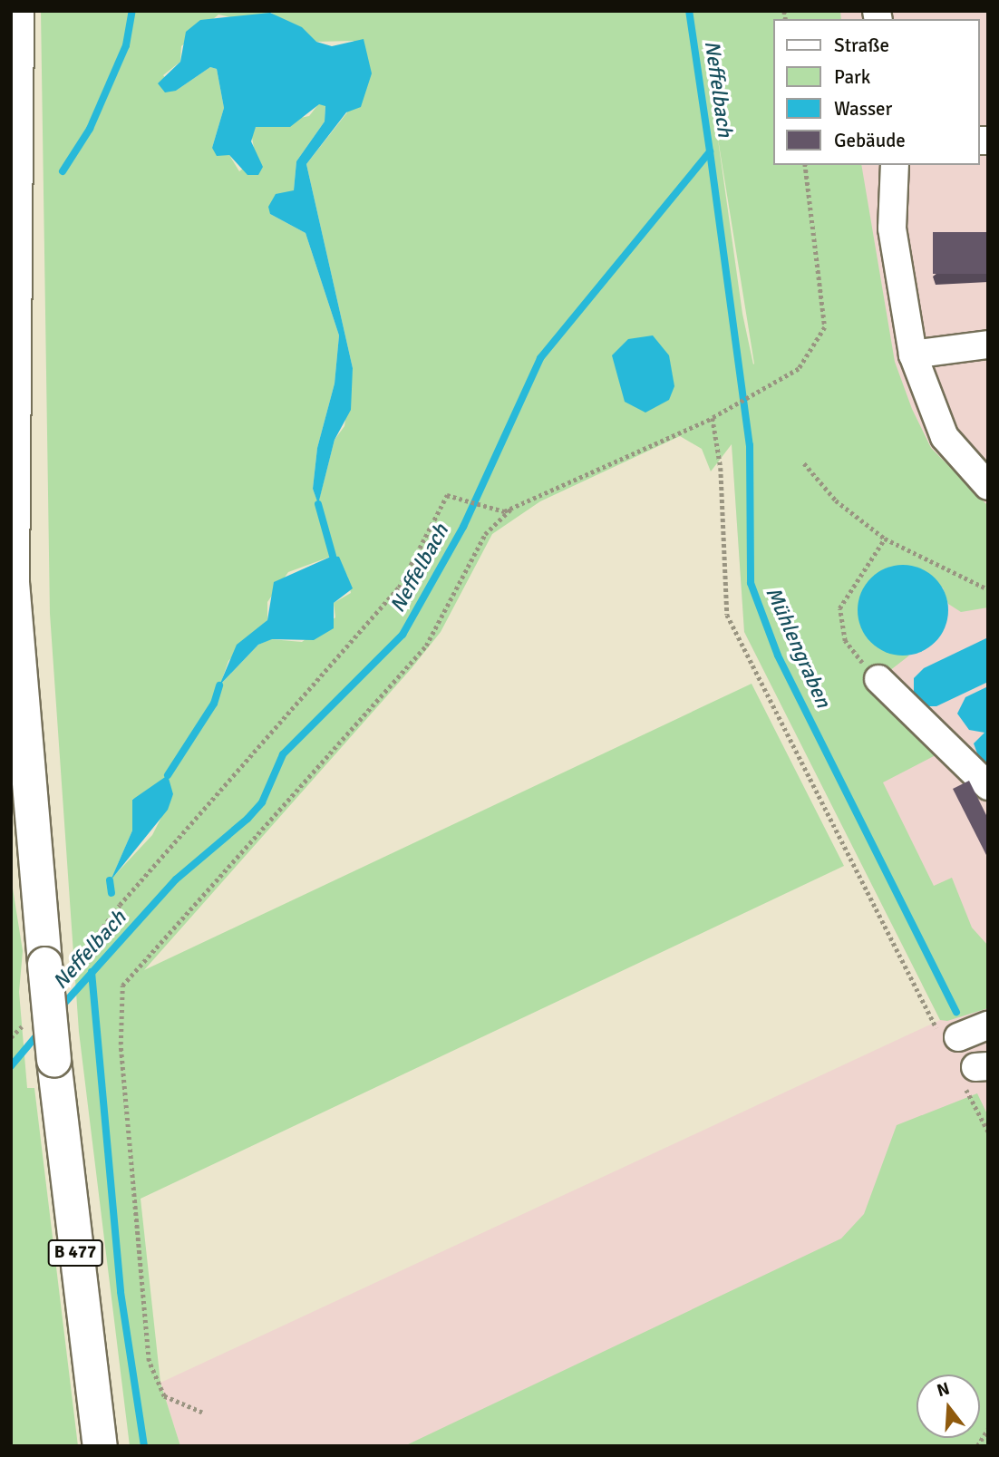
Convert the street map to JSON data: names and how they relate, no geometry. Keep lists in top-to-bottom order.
{
  "streets": {
    "main road": ["B 477"]
  },
  "water": ["Neffelbach", "Mühlengraben"],
  "legend": [
    "Straße",
    "Park",
    "Wasser",
    "Gebäude"
  ],
  "north": "top"
}
